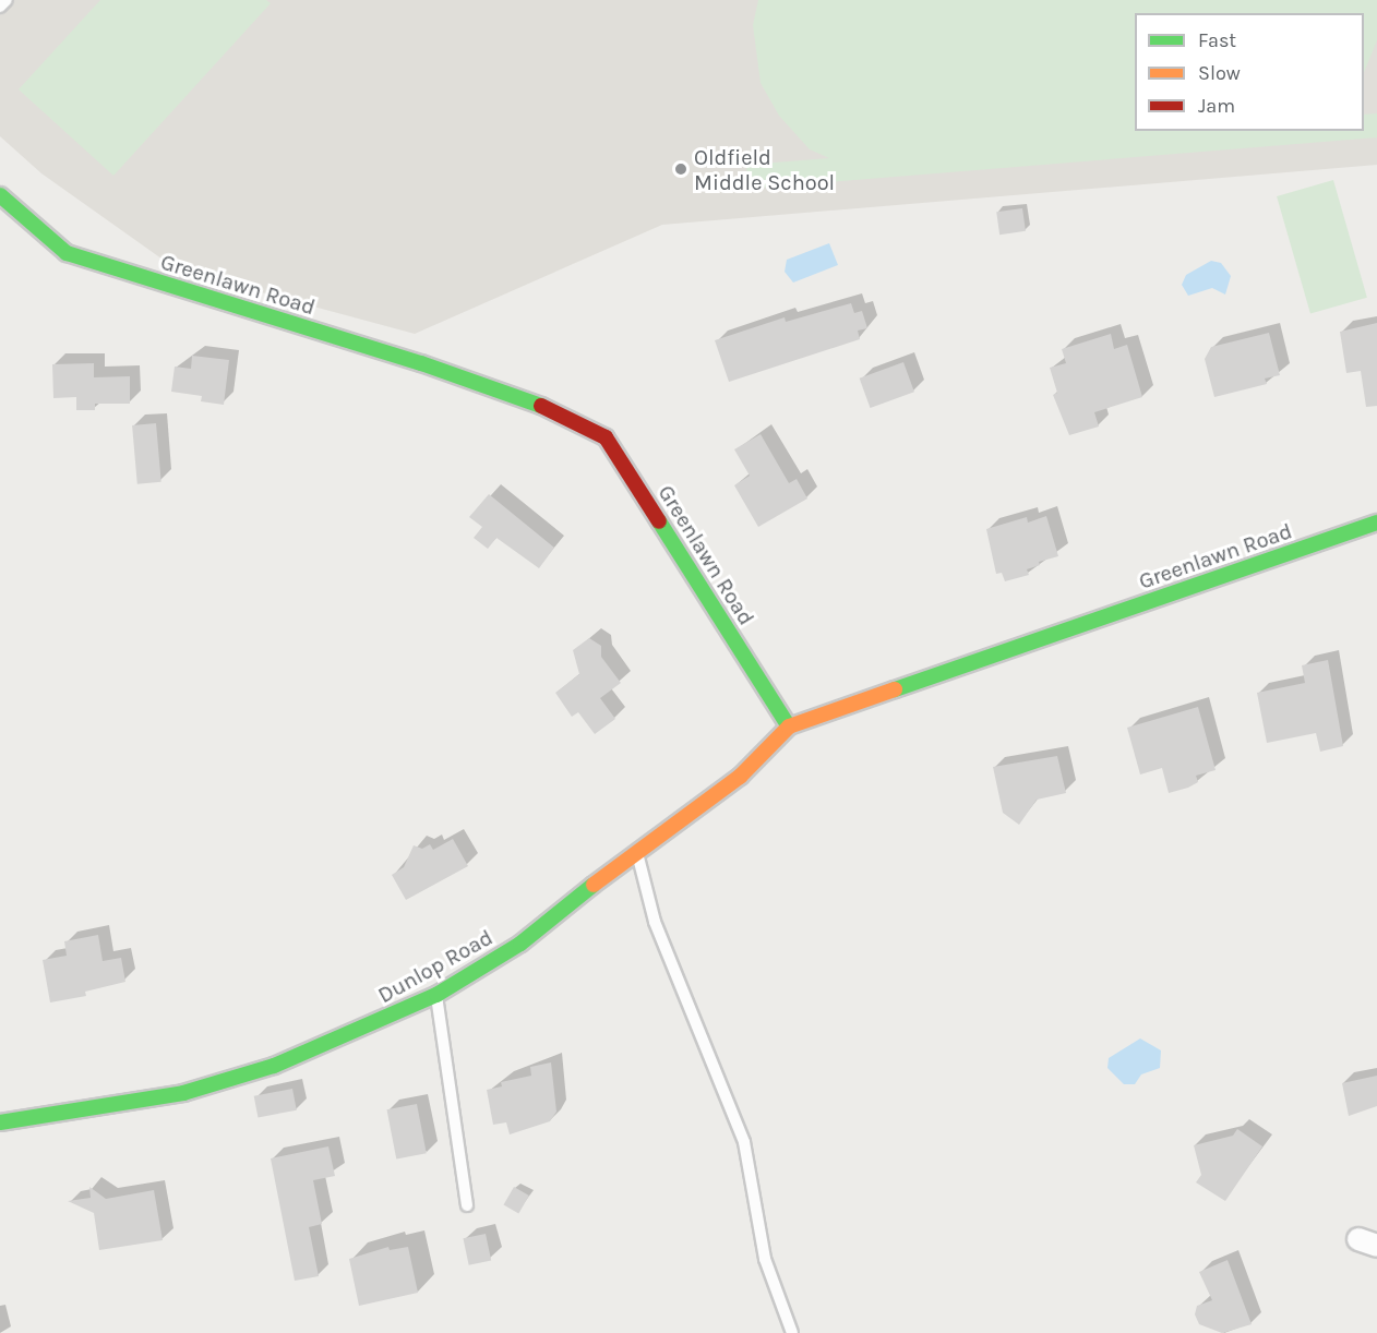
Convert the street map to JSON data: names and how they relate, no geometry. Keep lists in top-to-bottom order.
{
  "streets": {
    "main road": ["Greenlawn Road", "Dunlop Road"]
  },
  "crossings": [
    ["Greenlawn Road", "Dunlop Road"]
  ],
  "places": ["Oldfield Middle School"],
  "legend": ["Fast", "Slow", "Jam"]
}
